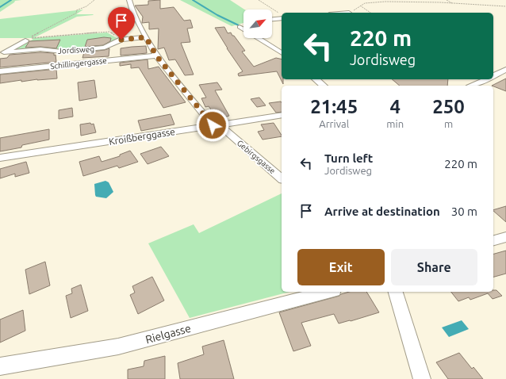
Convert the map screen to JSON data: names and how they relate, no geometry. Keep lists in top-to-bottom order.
{
  "streets": {
    "street": [
      "Jordisweg",
      "Schillingergasse",
      "Kroißberggasse",
      "Gebirgsgasse",
      "Rielgasse"
    ]
  },
  "crossings": [
    ["Jordisweg", "Gebirgsgasse"],
    ["Schillingergasse", "Gebirgsgasse"],
    ["Kroißberggasse", "Gebirgsgasse"]
  ],
  "north": "top right",
  "page": {
    "turn": ["220 m", "Jordisweg"],
    "eta": [
      "21:45",
      "Arrival",
      "4",
      "min",
      "250",
      "m"
    ],
    "list": [
      {
        "name": "Turn left",
        "note": "Jordisweg",
        "value": "220 m"
      },
      {
        "name": "Arrive at destination",
        "value": "30 m"
      }
    ],
    "buttons": ["Exit", "Share"]
  }
}
